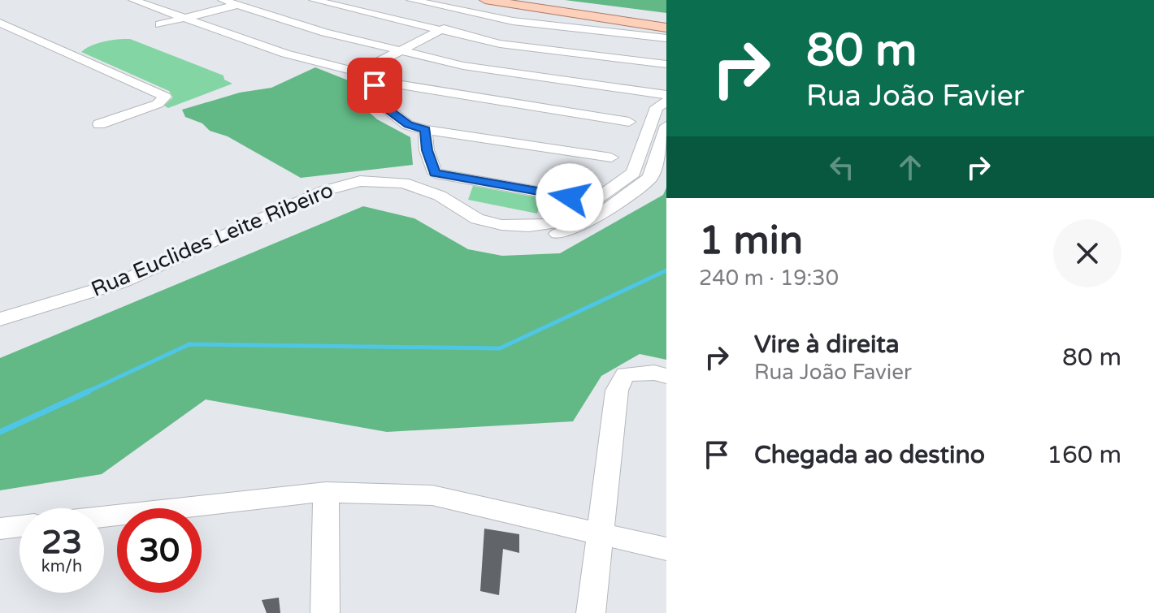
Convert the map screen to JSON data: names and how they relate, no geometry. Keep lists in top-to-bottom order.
{
  "streets": {
    "street": ["Rua Euclides Leite Ribeiro"]
  },
  "page": {
    "turn": ["80 m", "Rua João Favier"],
    "heading": ["1 min", "240 m · 19:30"],
    "list": [
      {
        "name": "Vire à direita",
        "note": "Rua João Favier",
        "value": "80 m"
      },
      {
        "name": "Chegada ao destino",
        "value": "160 m"
      }
    ],
    "speed": "23 km/h",
    "limit": "30"
  }
}
